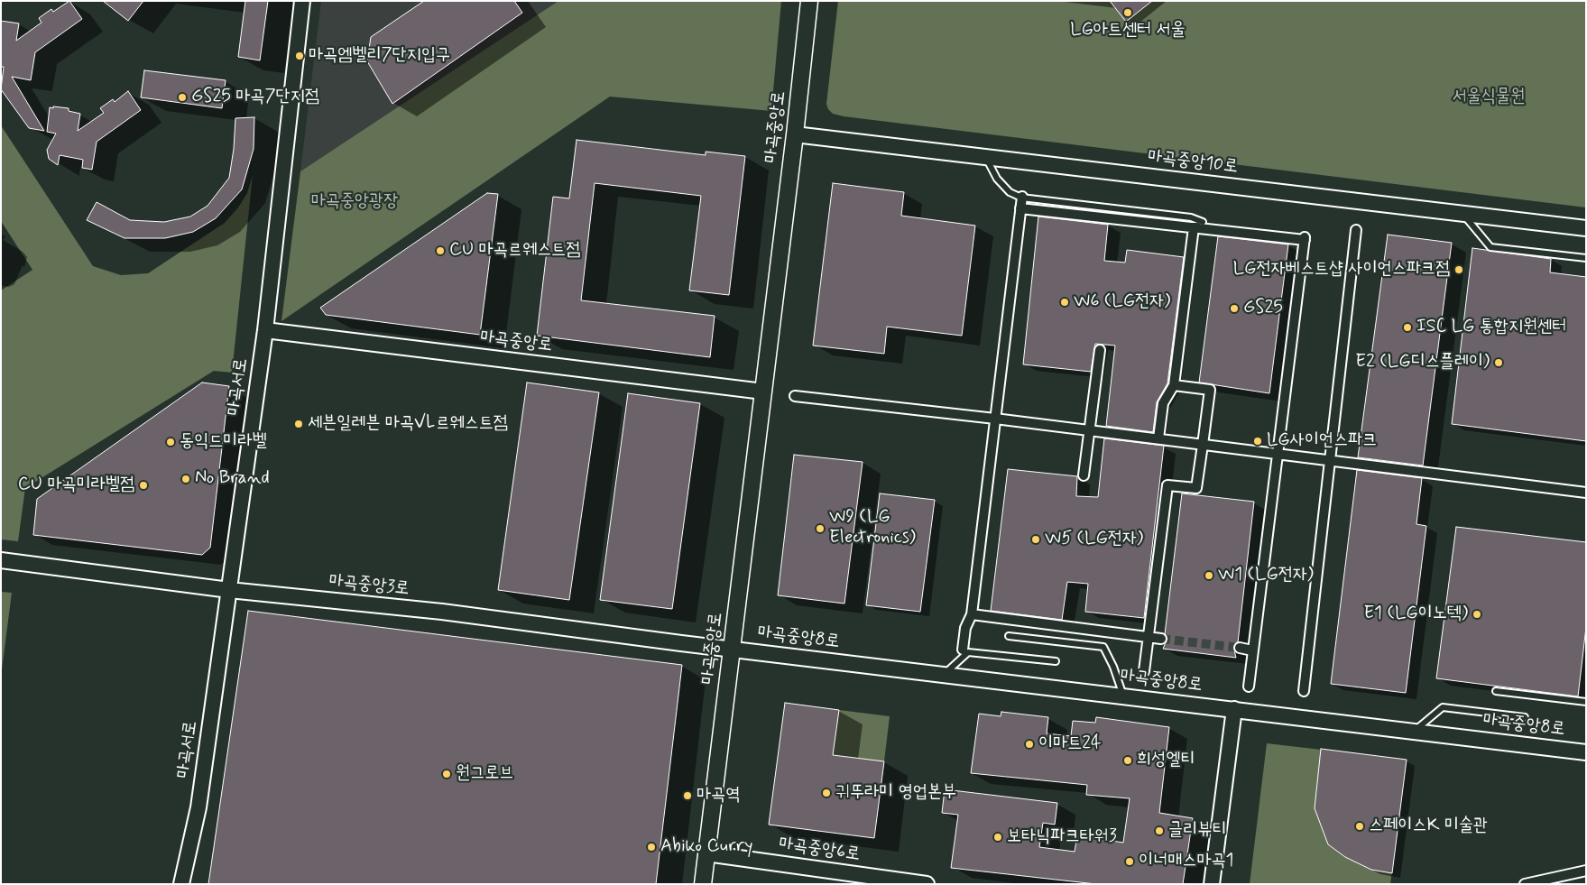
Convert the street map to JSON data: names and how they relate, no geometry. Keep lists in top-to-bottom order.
{
  "streets": {
    "main road": ["마곡중앙로"],
    "street": [
      "마곡중앙10로",
      "마곡서로",
      "마곡중앙3로",
      "마곡중앙8로",
      "마곡중앙6로"
    ]
  },
  "crossings": [
    ["마곡중앙로", "마곡중앙10로"],
    ["마곡중앙로", "마곡서로"],
    ["마곡중앙로", "마곡중앙3로"],
    ["마곡중앙로", "마곡중앙8로"],
    ["마곡중앙로", "마곡중앙6로"],
    ["마곡서로", "마곡중앙3로"],
    ["마곡중앙3로", "마곡중앙8로"]
  ],
  "parks": ["서울식물원", "마곡중앙광장"],
  "places": [
    "LG아트센터 서울",
    "마곡엠벨리7단지입구",
    "GS25 마곡7단지점",
    "CU 마곡르웨스트점",
    "LG전자베스트샵 사이언스파크점",
    "W6 (LG전자)",
    "GS25",
    "ISC LG 통합지원센터",
    "E2 (LG디스플레이)",
    "세븐일레븐 마곡VL르웨스트점",
    "LG사이언스파크",
    "동익드미라벨",
    "No Brand",
    "CU 마곡미라벨점",
    "W9 (LG Electronics)",
    "W5 (LG전자)",
    "W1 (LG전자)",
    "E1 (LG이노텍)",
    "이마트24",
    "희성엘티",
    "원그로브",
    "귀뚜라미 영업본부",
    "마곡역",
    "스페이스K 미술관",
    "글리뷰티",
    "보타닉파크타워3",
    "Abiko Curry",
    "이너매스마곡1"
  ]
}
